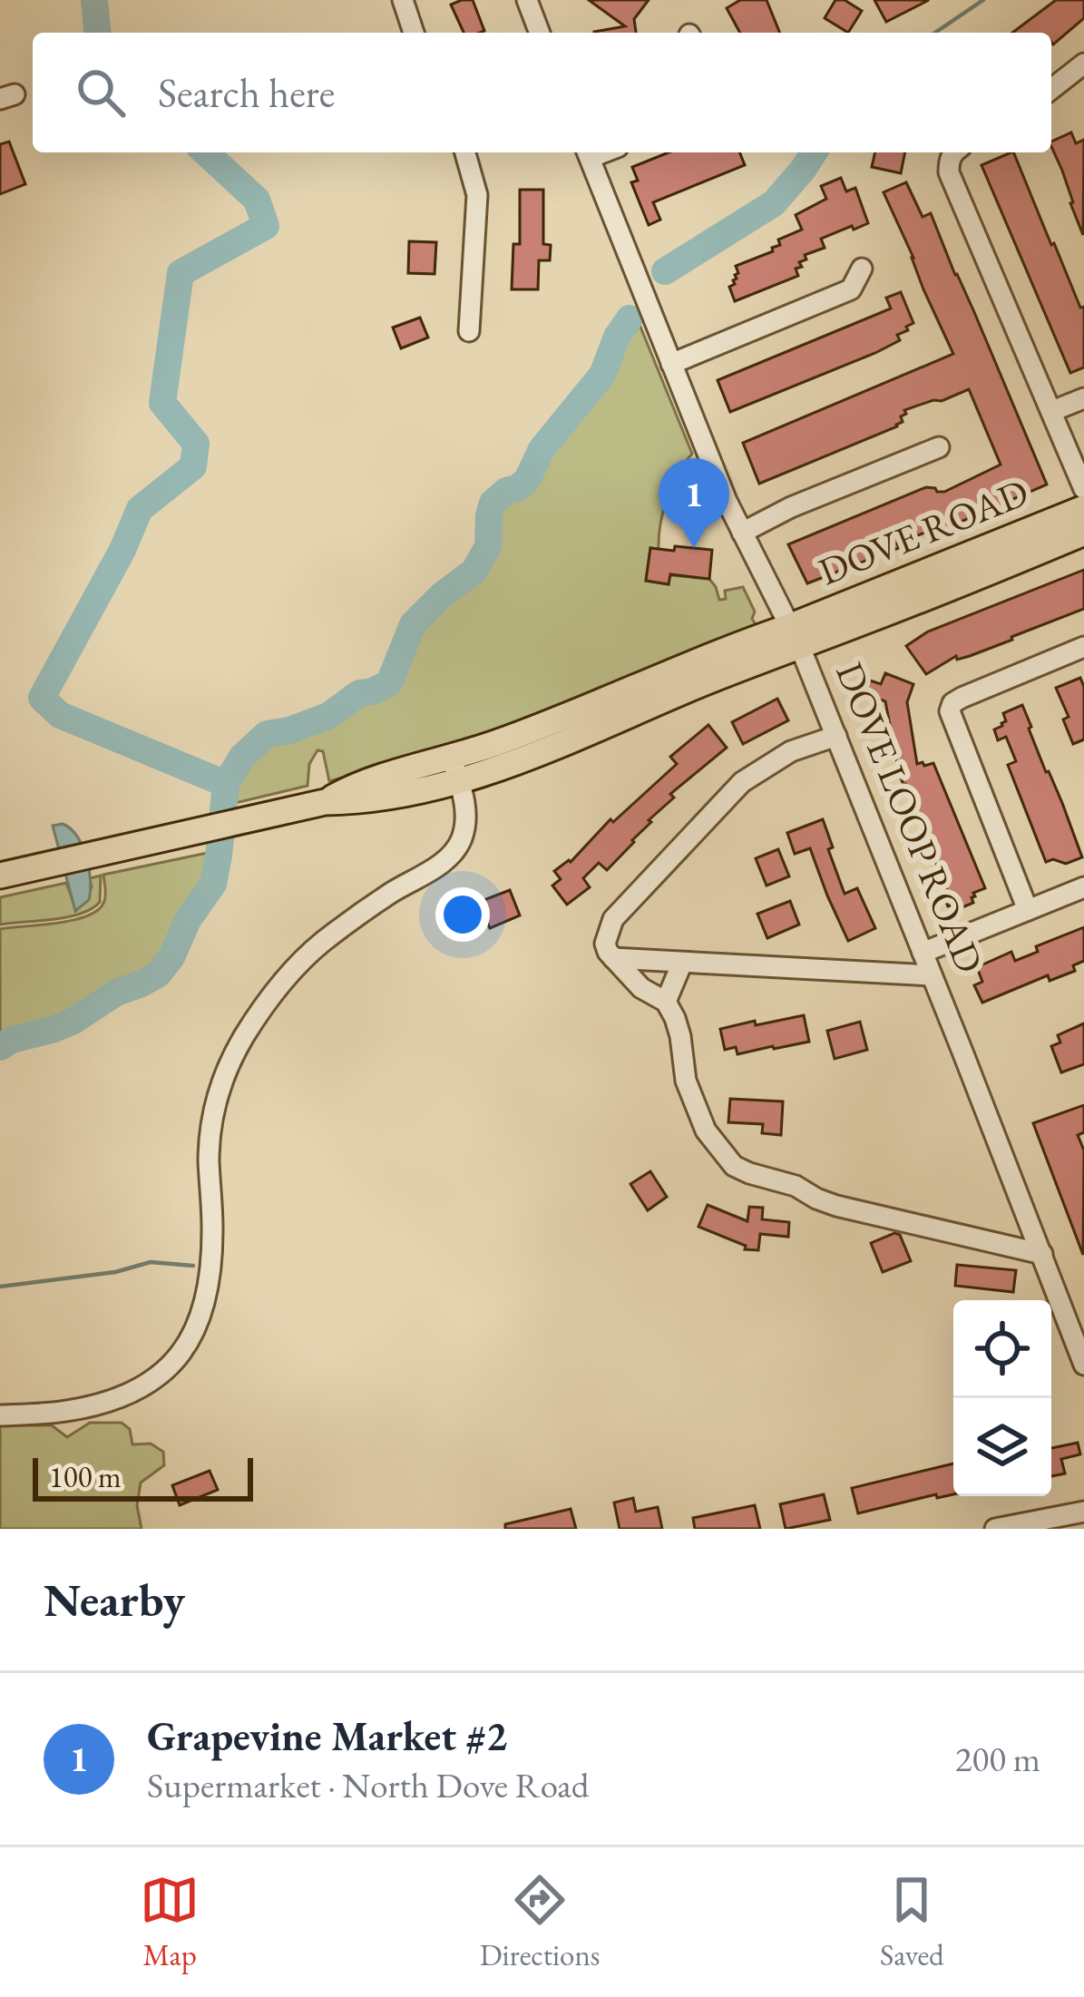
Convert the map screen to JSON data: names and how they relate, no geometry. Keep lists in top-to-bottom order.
{
  "streets": {
    "main road": ["DOVE ROAD", "DOVE LOOP ROAD"]
  },
  "crossings": [
    ["DOVE ROAD", "DOVE LOOP ROAD"]
  ],
  "scale_bar": "100 m",
  "page": {
    "search": "Search here",
    "pins": "1",
    "scale": "100 m",
    "heading": "Nearby",
    "list": [
      {
        "mark": "1",
        "name": "Grapevine Market #2",
        "note": "Supermarket · North Dove Road",
        "value": "200 m"
      }
    ],
    "nav": ["Map", "Directions", "Saved"]
  }
}
